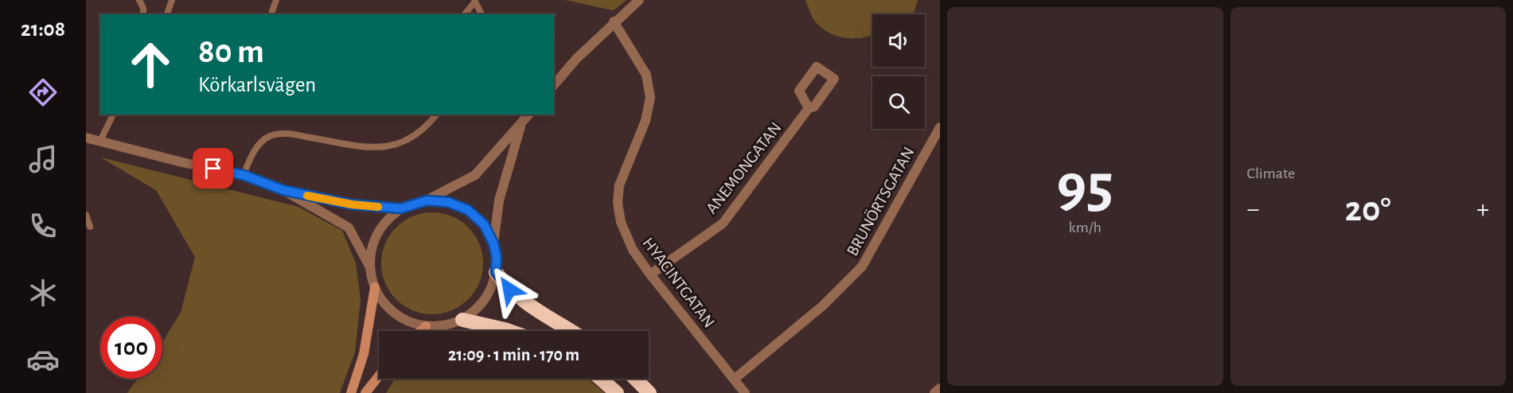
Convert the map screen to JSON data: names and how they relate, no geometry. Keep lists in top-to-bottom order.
{
  "streets": {
    "street": ["ANEMONGATAN", "BRUNÖRTSGATAN", "HYACINTGATAN"]
  },
  "crossings": [
    ["ANEMONGATAN", "HYACINTGATAN"],
    ["BRUNÖRTSGATAN", "HYACINTGATAN"]
  ],
  "page": {
    "tabs": "21:08",
    "tile": [
      ["95", "km/h"],
      "Climate"
    ],
    "turn": ["80 m", "Körkarlsvägen"],
    "heat": ["−", "20°", "+"],
    "limit": "100",
    "trip": "21:09 · 1 min · 170 m"
  }
}
